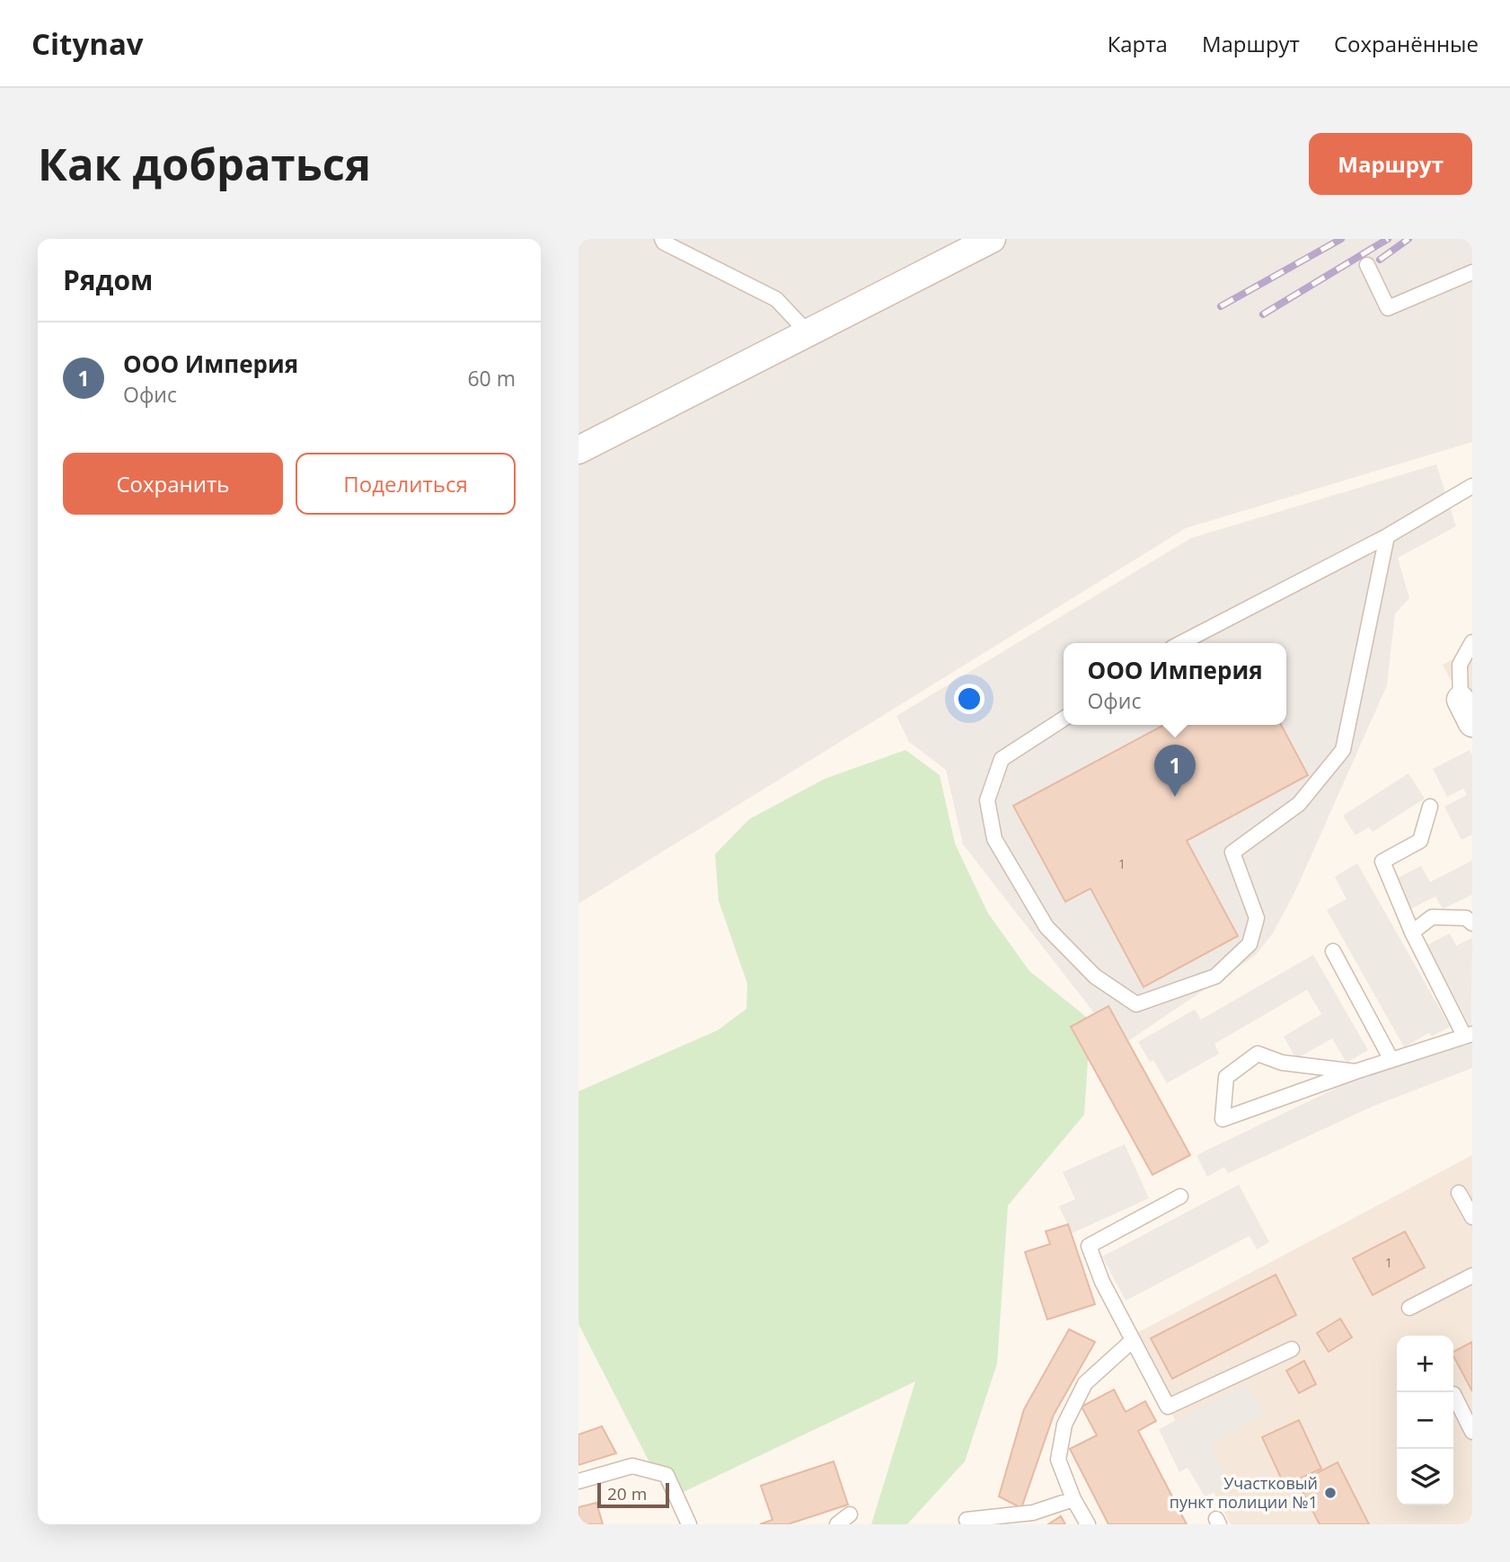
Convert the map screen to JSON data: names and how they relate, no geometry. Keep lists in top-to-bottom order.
{
  "places": ["Участковый пункт полиции №1"],
  "house_numbers": ["1", "1"],
  "scale_bar": "20 m",
  "page": {
    "header": "Citynav",
    "nav": ["Карта", "Маршрут", "Сохранённые"],
    "buttons": [
      "Маршрут",
      ["Сохранить", "Поделиться"]
    ],
    "title": "Как добраться",
    "heading": "Рядом",
    "list": [
      {
        "mark": "1",
        "name": "ООО Империя",
        "note": "Офис",
        "value": "60 m"
      }
    ],
    "popup": ["ООО Империя", "Офис"],
    "pins": "1",
    "map_buttons": ["+", "−"],
    "scale": "20 m"
  }
}
